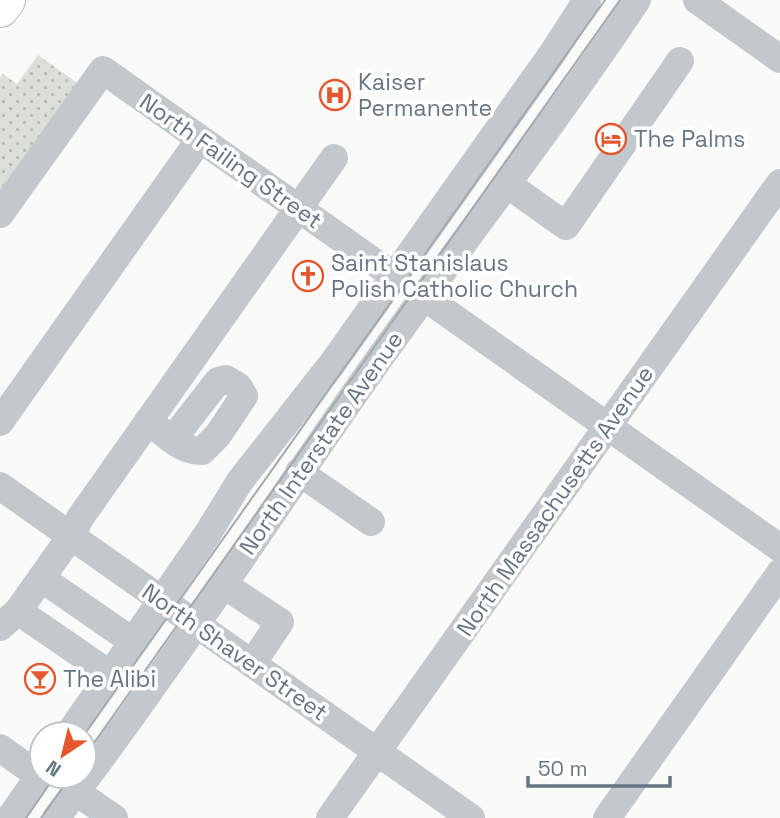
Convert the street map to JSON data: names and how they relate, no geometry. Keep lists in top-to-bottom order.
{
  "streets": {
    "street": [
      "North Failing Street",
      "North Interstate Avenue",
      "North Massachusetts Avenue",
      "North Shaver Street"
    ]
  },
  "crossings": [
    ["North Failing Street", "North Interstate Avenue"],
    ["North Interstate Avenue", "North Shaver Street"],
    ["North Massachusetts Avenue", "North Shaver Street"]
  ],
  "places": {
    "hospital": ["Kaiser Permanente"],
    "hotel": ["The Palms"],
    "church": ["Saint Stanislaus Polish Catholic Church"],
    "bar": ["The Alibi"]
  },
  "scale_bar": "50 m",
  "north": "bottom left"
}
